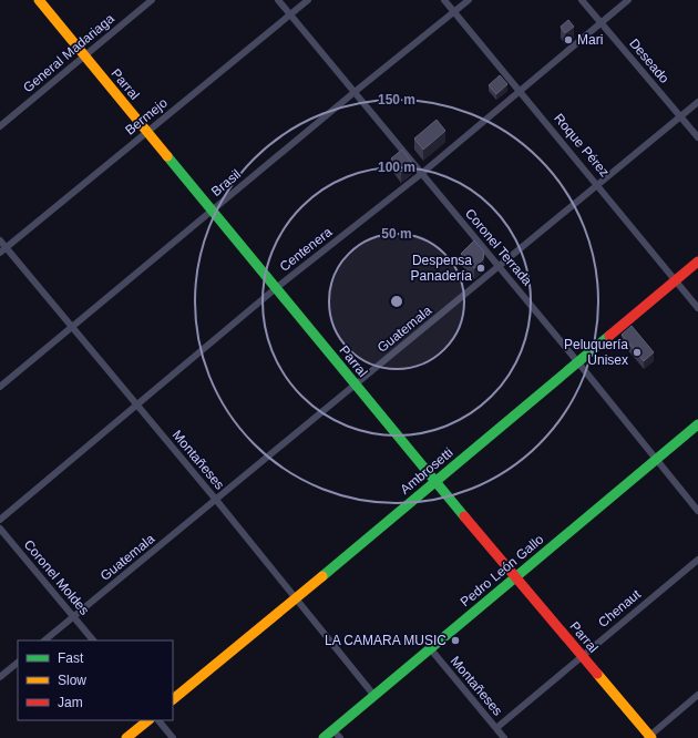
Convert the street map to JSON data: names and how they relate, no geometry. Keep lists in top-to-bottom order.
{
  "streets": {
    "street": [
      "General Madariaga",
      "Deseado",
      "Parral",
      "Bermejo",
      "Roque Pérez",
      "Brasil",
      "Coronel Terrada",
      "Centenera",
      "Guatemala",
      "Montañeses",
      "Ambrosetti",
      "Pedro León Gallo",
      "Coronel Moldes",
      "Chenaut"
    ]
  },
  "crossings": [
    ["General Madariaga", "Parral"],
    ["Deseado", "Centenera"],
    ["Deseado", "Guatemala"],
    ["Parral", "Bermejo"],
    ["Parral", "Brasil"],
    ["Parral", "Centenera"],
    ["Parral", "Guatemala"],
    ["Parral", "Ambrosetti"],
    ["Parral", "Pedro León Gallo"],
    ["Parral", "Chenaut"],
    ["Bermejo", "Coronel Terrada"],
    ["Bermejo", "Montañeses"],
    ["Roque Pérez", "Brasil"],
    ["Roque Pérez", "Centenera"],
    ["Roque Pérez", "Guatemala"],
    ["Roque Pérez", "Ambrosetti"],
    ["Brasil", "Coronel Terrada"],
    ["Brasil", "Montañeses"],
    ["Coronel Terrada", "Centenera"],
    ["Coronel Terrada", "Guatemala"],
    ["Coronel Terrada", "Ambrosetti"],
    ["Coronel Terrada", "Pedro León Gallo"],
    ["Centenera", "Montañeses"],
    ["Guatemala", "Montañeses"],
    ["Guatemala", "Coronel Moldes"],
    ["Montañeses", "Ambrosetti"],
    ["Montañeses", "Pedro León Gallo"],
    ["Montañeses", "Chenaut"]
  ],
  "places": [
    "Mari",
    "Despensa Panadería",
    "Peluquería Unisex",
    "LA CAMARA MUSIC"
  ],
  "legend": ["Fast", "Slow", "Jam"],
  "rings": ["150 m", "100 m", "50 m"]
}
